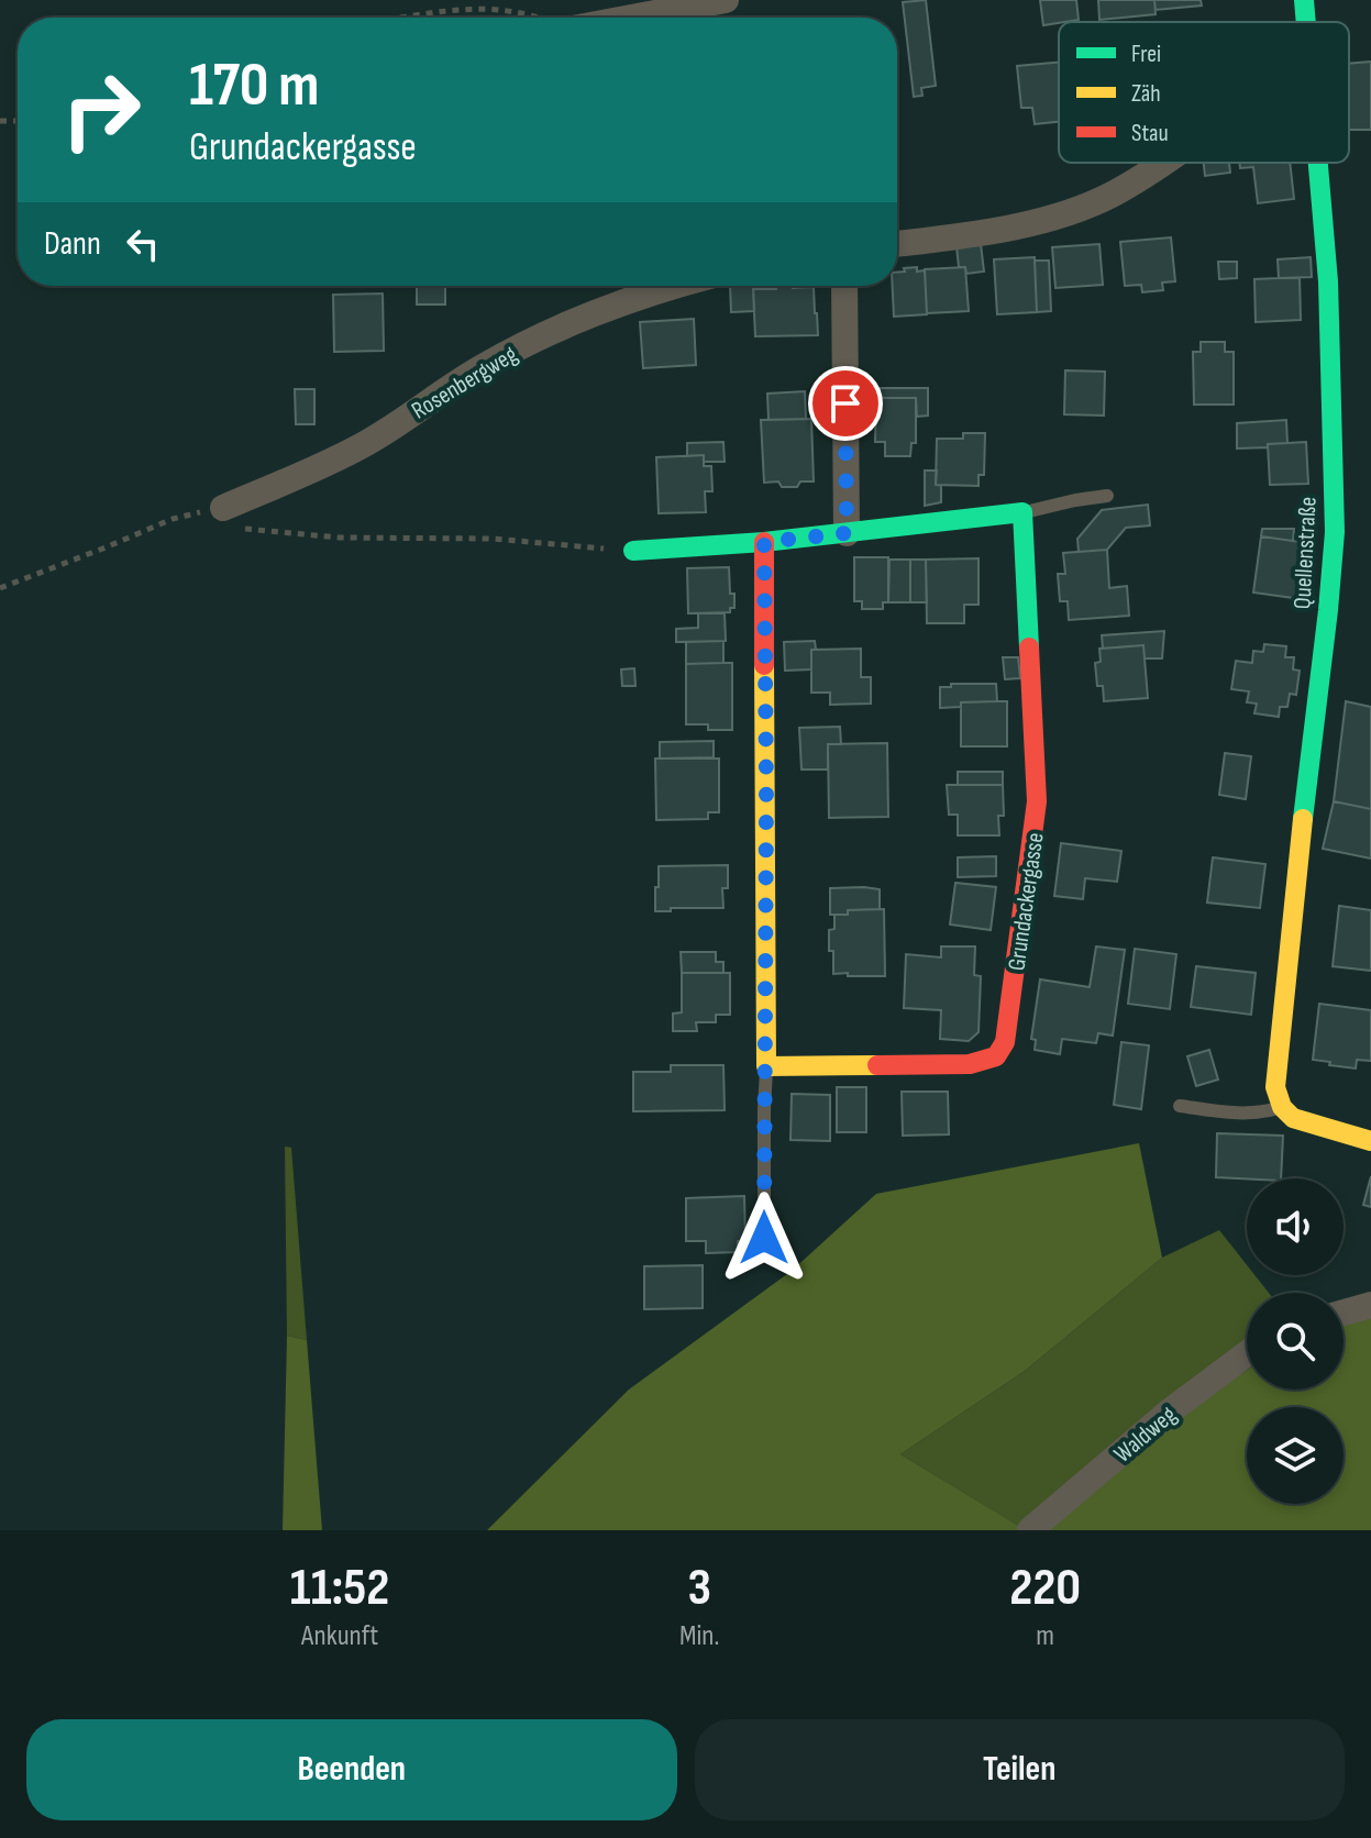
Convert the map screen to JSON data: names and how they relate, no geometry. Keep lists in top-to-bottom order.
{
  "streets": {
    "street": [
      "Rosenbergweg",
      "Quellenstraße",
      "Grundackergasse",
      "Waldweg"
    ]
  },
  "legend": ["Frei", "Zäh", "Stau"],
  "page": {
    "turn": ["170 m", "Grundackergasse"],
    "then": "Dann",
    "eta": [
      "11:52",
      "Ankunft",
      "3",
      "Min.",
      "220",
      "m"
    ],
    "buttons": ["Beenden", "Teilen"]
  }
}
